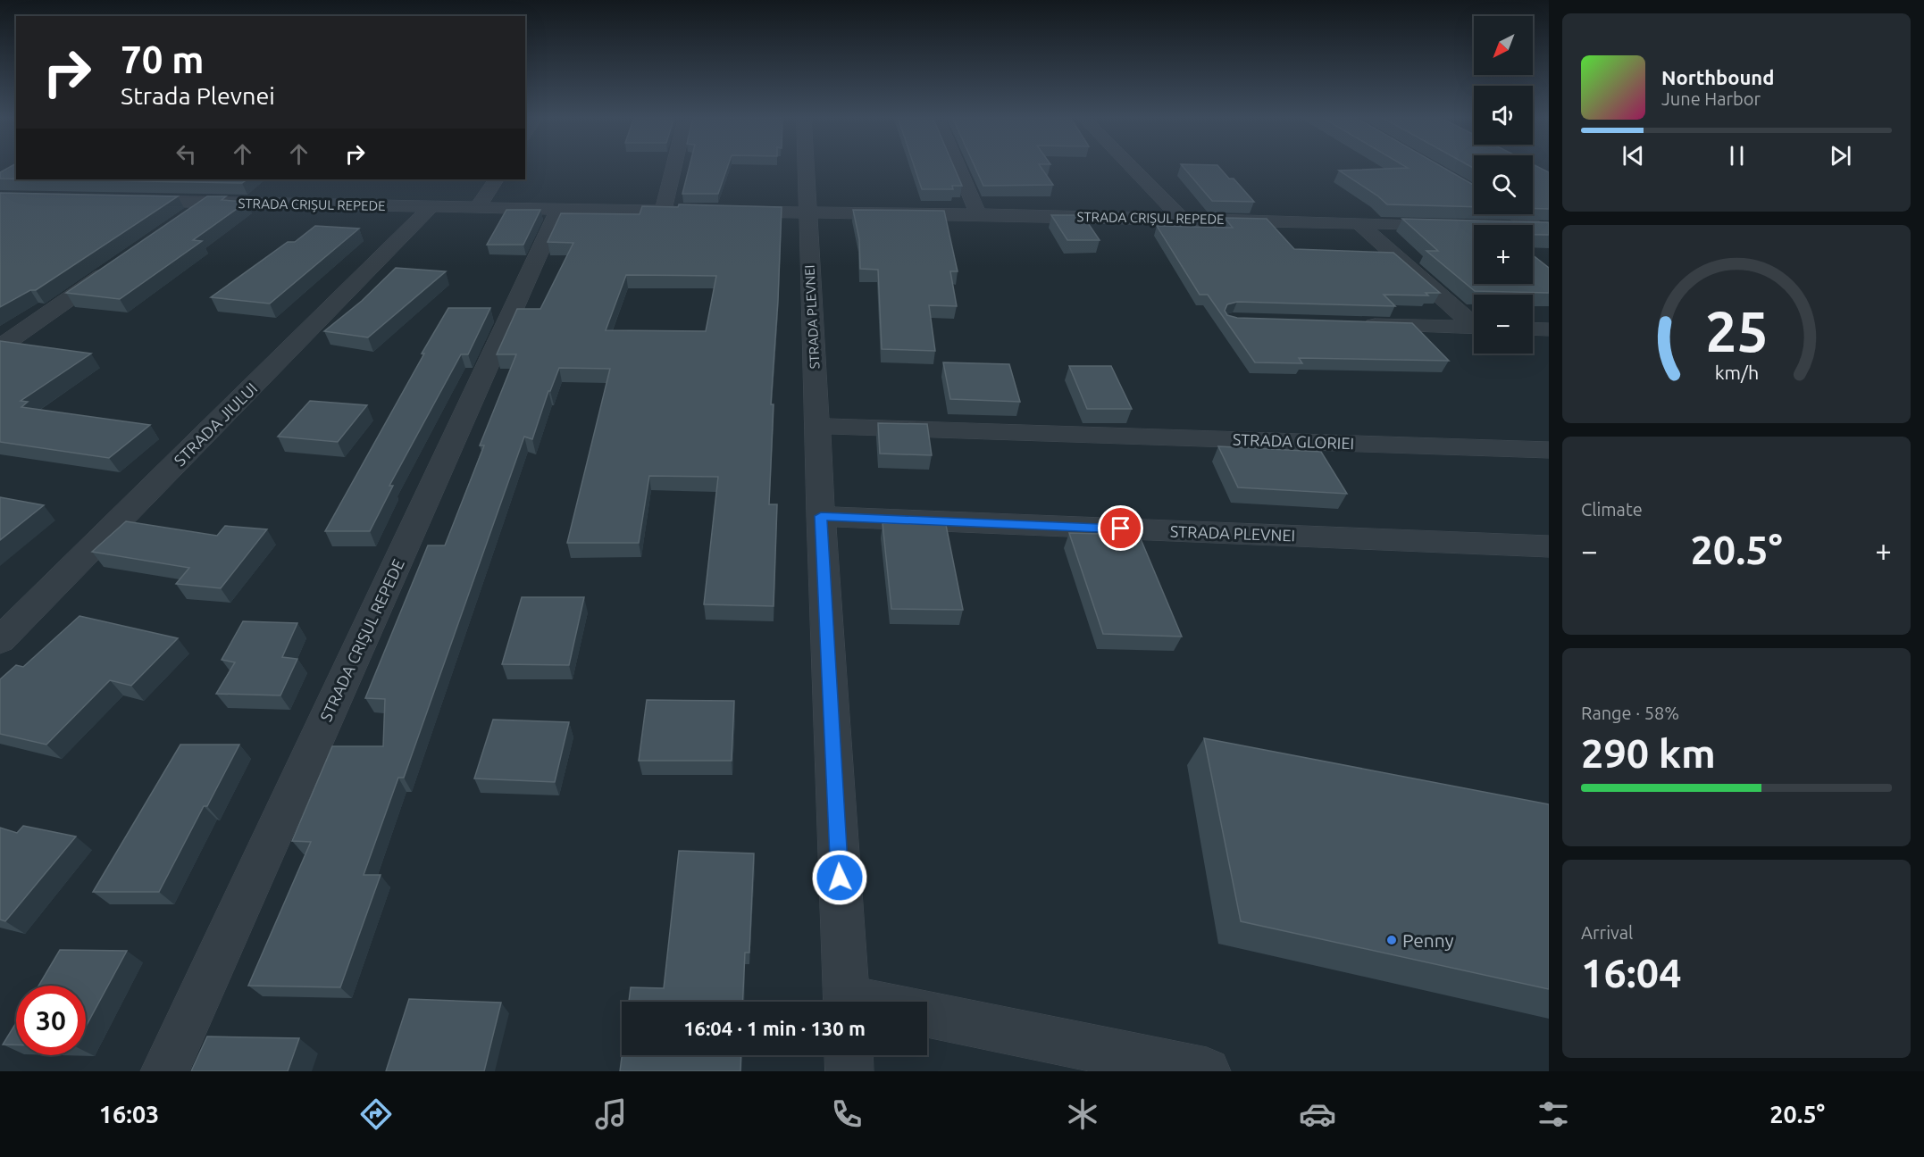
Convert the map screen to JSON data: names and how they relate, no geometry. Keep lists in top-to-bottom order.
{
  "streets": {
    "street": [
      "STRADA CRIȘUL REPEDE",
      "STRADA PLEVNEI",
      "STRADA JIULUI",
      "STRADA GLORIEI"
    ]
  },
  "crossings": [
    ["STRADA CRIȘUL REPEDE", "STRADA PLEVNEI"],
    ["STRADA CRIȘUL REPEDE", "STRADA JIULUI"],
    ["STRADA PLEVNEI", "STRADA GLORIEI"]
  ],
  "places": ["Penny"],
  "north": "bottom left",
  "page": {
    "map_buttons": ["+", "−"],
    "turn": ["70 m", "Strada Plevnei"],
    "song": ["Northbound", "June Harbor"],
    "tile": [
      "Climate",
      ["Range · 58%", "290 km"],
      ["Arrival", "16:04"]
    ],
    "heat": ["−", "20.5°", "+"],
    "limit": "30",
    "trip": "16:04 · 1 min · 130 m",
    "tabs": ["16:03", "20.5°"],
    "gauge": ["25", "km/h"]
  }
}
